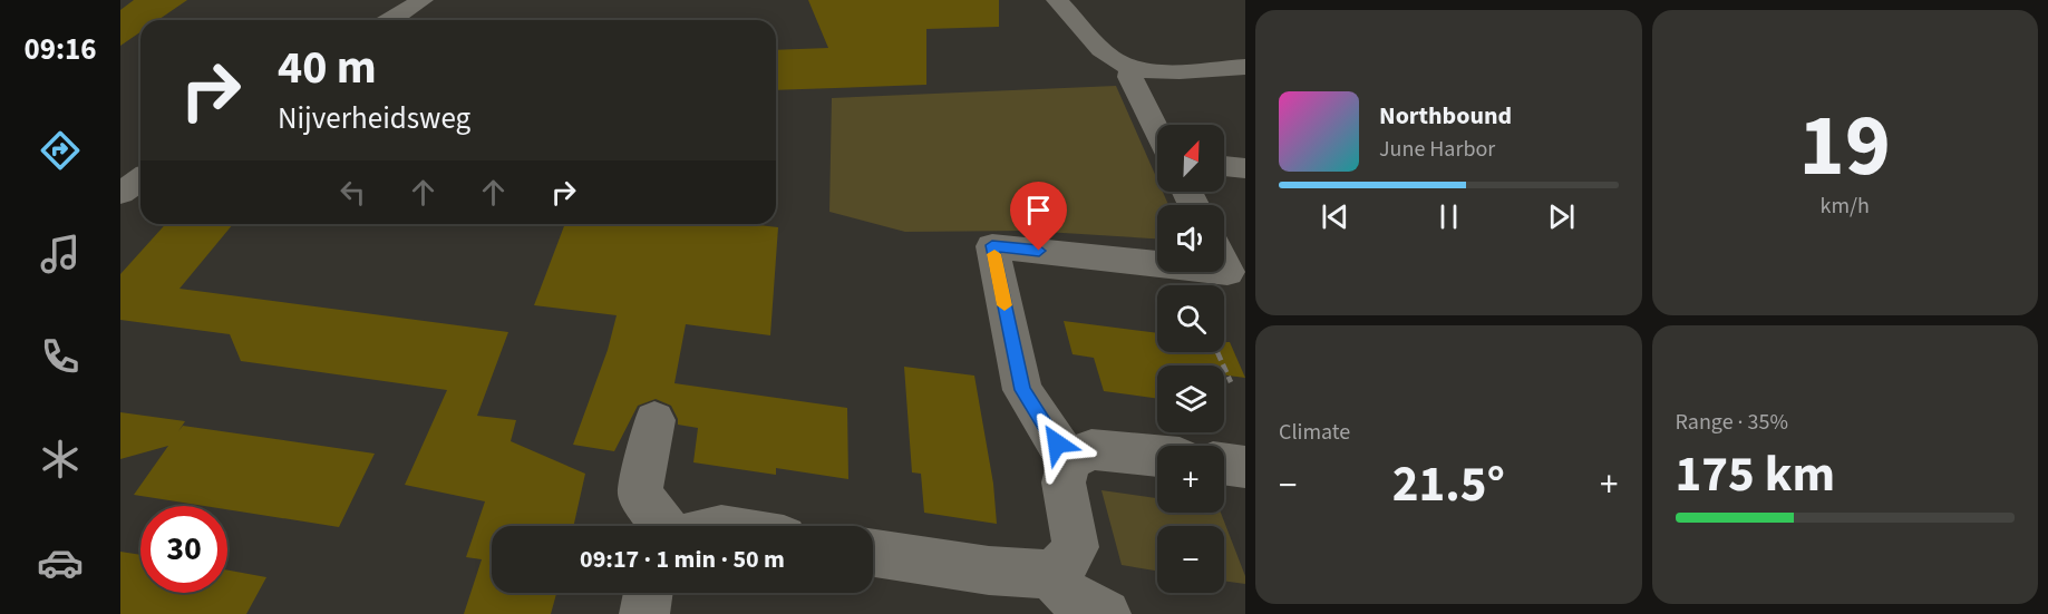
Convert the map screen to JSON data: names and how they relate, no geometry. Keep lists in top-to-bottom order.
{
  "north": "top right",
  "page": {
    "tabs": "09:16",
    "tile": [
      ["19", "km/h"],
      "Climate",
      ["Range · 35%", "175 km"]
    ],
    "turn": ["40 m", "Nijverheidsweg"],
    "song": ["Northbound", "June Harbor"],
    "map_buttons": ["+", "−"],
    "heat": ["−", "21.5°", "+"],
    "limit": "30",
    "trip": "09:17 · 1 min · 50 m"
  }
}
